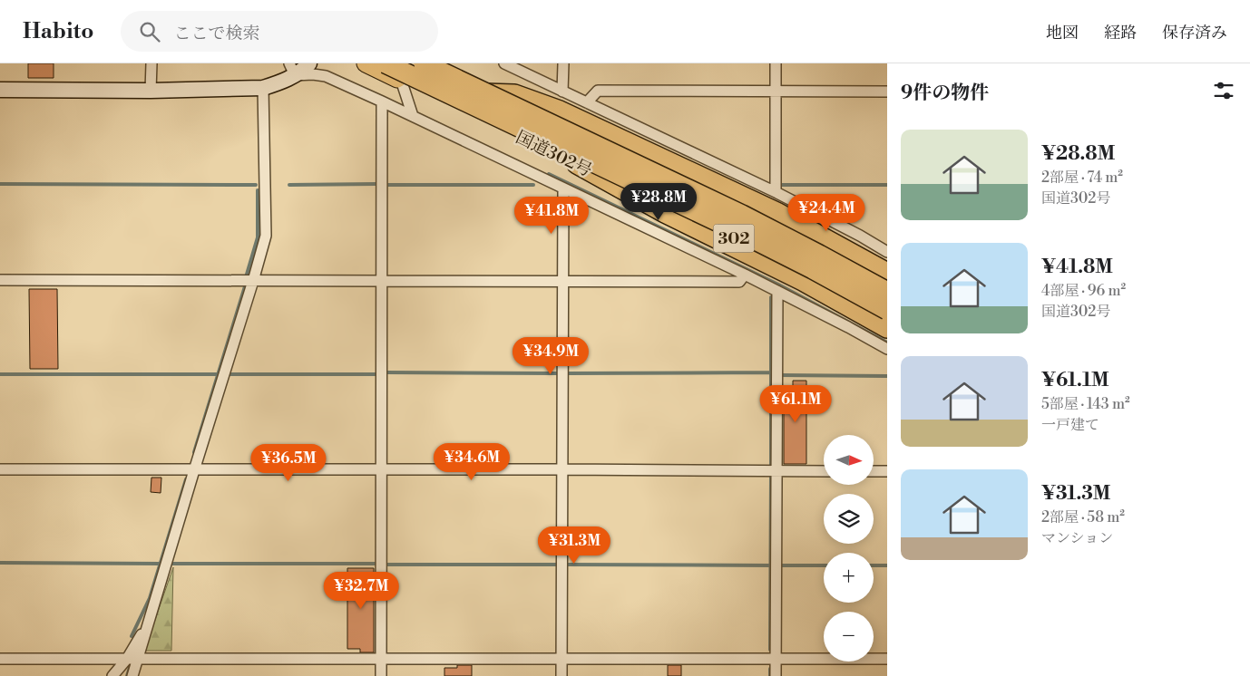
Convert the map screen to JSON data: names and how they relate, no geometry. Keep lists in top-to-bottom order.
{
  "streets": {
    "highway": ["国道302号", "302"]
  },
  "north": "right",
  "page": {
    "header": "Habito",
    "search": "ここで検索",
    "nav": ["地図", "経路", "保存済み"],
    "heading": "9件の物件",
    "list": [
      {
        "name": "¥28.8M",
        "note": "2部屋 · 74 m² · 国道302号"
      },
      {
        "name": "¥41.8M",
        "note": "4部屋 · 96 m² · 国道302号"
      },
      {
        "name": "¥61.1M",
        "note": "5部屋 · 143 m² · 一戸建て"
      },
      {
        "name": "¥31.3M",
        "note": "2部屋 · 58 m² · マンション"
      }
    ],
    "price": [
      "¥28.8M",
      "¥24.4M",
      "¥41.8M",
      "¥34.9M",
      "¥61.1M",
      "¥34.6M",
      "¥36.5M",
      "¥31.3M",
      "¥32.7M"
    ],
    "map_buttons": ["+", "−"]
  }
}
